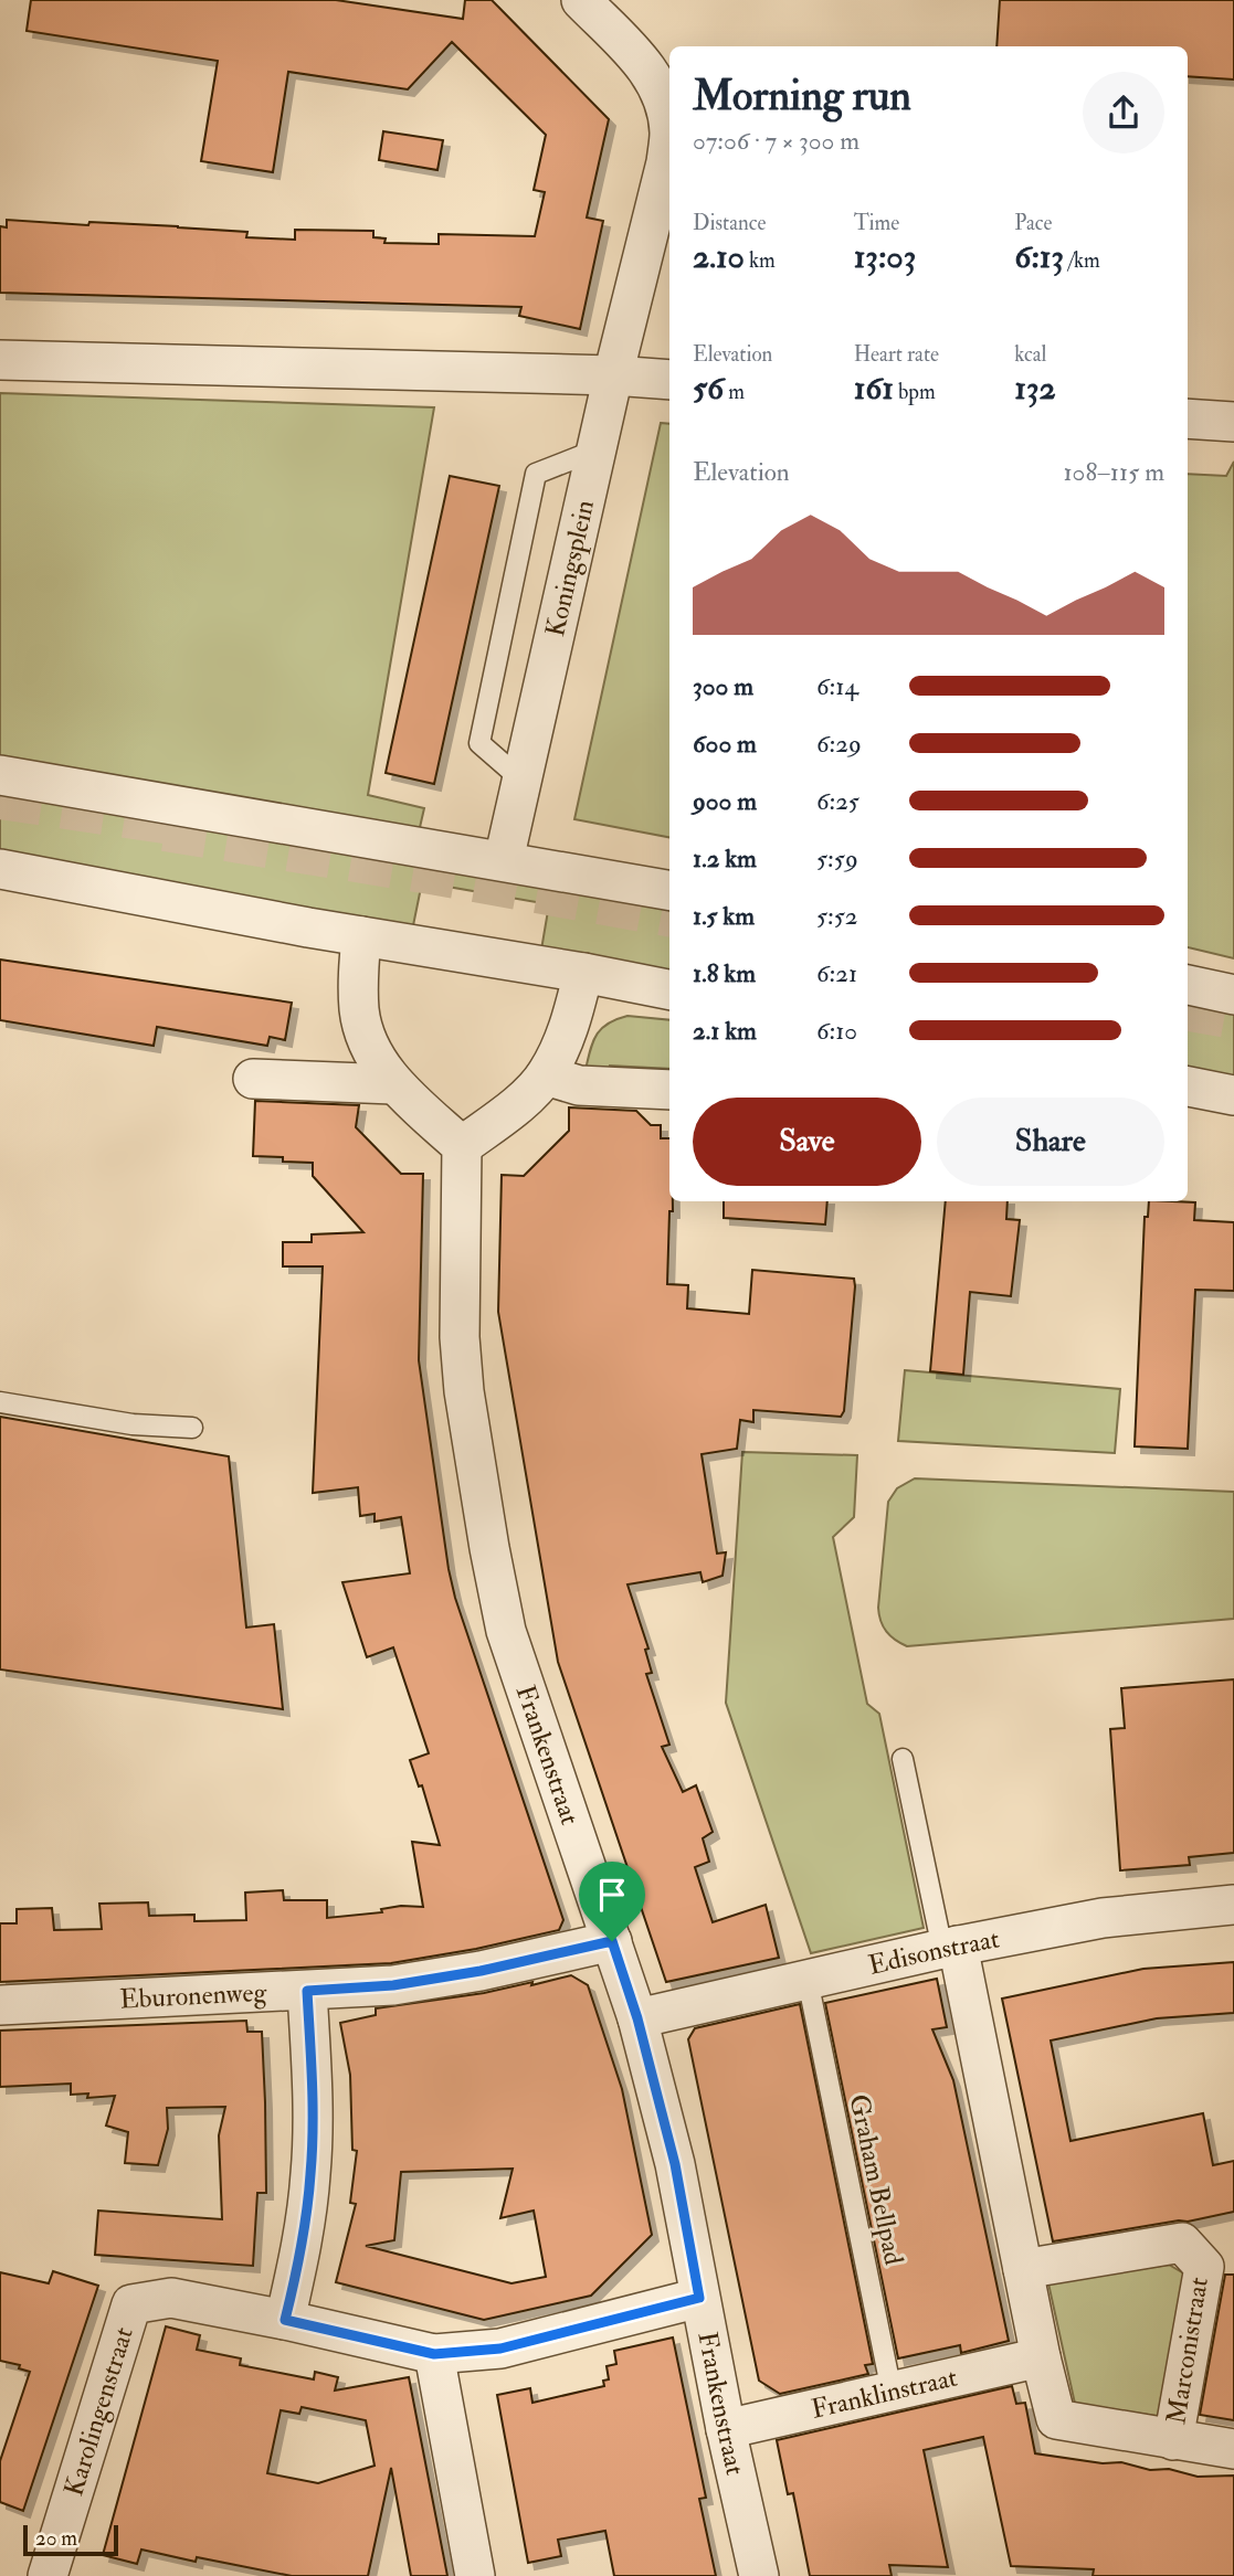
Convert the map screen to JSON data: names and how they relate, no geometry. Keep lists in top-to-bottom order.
{
  "streets": {
    "street": [
      "Koningsplein",
      "Frankenstraat",
      "Edisonstraat",
      "Eburonenweg",
      "Marconistraat",
      "Franklinstraat",
      "Karolingenstraat"
    ],
    "lane": ["Graham Bellpad"]
  },
  "crossings": [
    ["Frankenstraat", "Edisonstraat"],
    ["Frankenstraat", "Eburonenweg"],
    ["Frankenstraat", "Franklinstraat"],
    ["Edisonstraat", "Graham Bellpad"],
    ["Edisonstraat", "Marconistraat"],
    ["Graham Bellpad", "Franklinstraat"],
    ["Marconistraat", "Franklinstraat"]
  ],
  "scale_bar": "20 m",
  "page": {
    "heading": ["Morning run", "07:06 · 7 × 300 m"],
    "stats": [
      ["Distance", "2.10 km"],
      ["Time", "13:03"],
      ["Pace", "6:13 /km"],
      ["Elevation", "56 m"],
      ["Heart rate", "161 bpm"],
      ["kcal", "132"]
    ],
    "chart": ["Elevation", "108–115 m"],
    "list": [
      {
        "name": "300 m",
        "note": "6:14"
      },
      {
        "name": "600 m",
        "note": "6:29"
      },
      {
        "name": "900 m",
        "note": "6:25"
      },
      {
        "name": "1.2 km",
        "note": "5:59"
      },
      {
        "name": "1.5 km",
        "note": "5:52"
      },
      {
        "name": "1.8 km",
        "note": "6:21"
      },
      {
        "name": "2.1 km",
        "note": "6:10"
      }
    ],
    "buttons": ["Save", "Share"],
    "scale": "20 m"
  }
}
